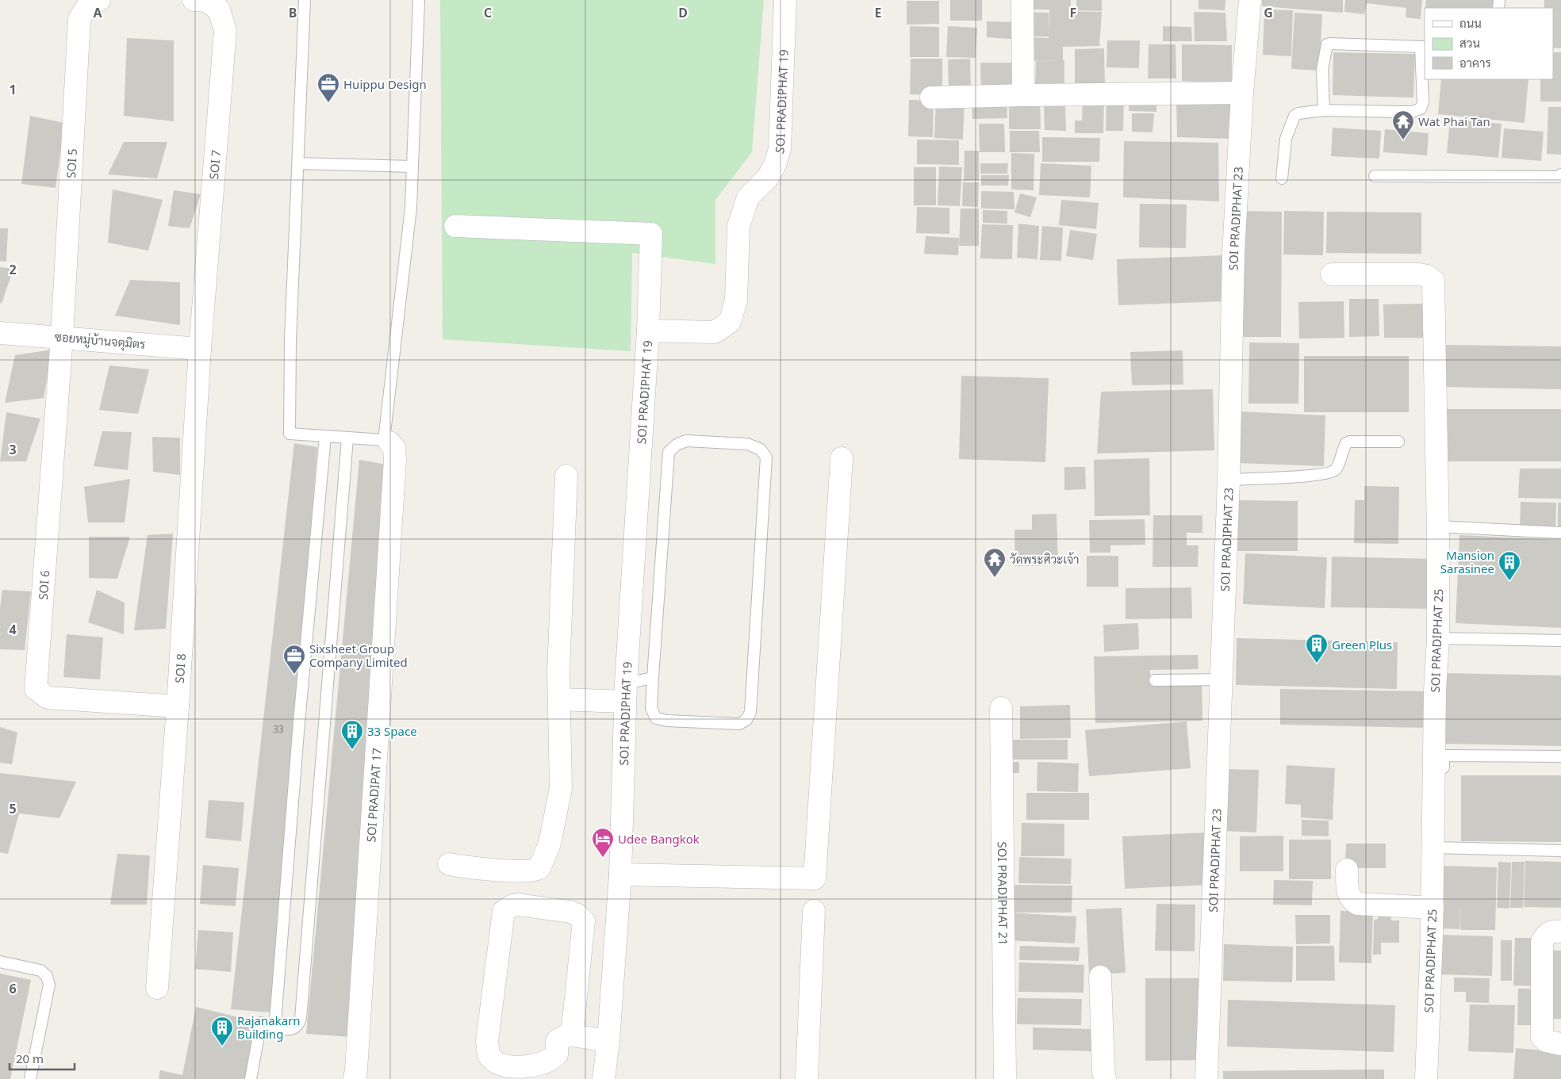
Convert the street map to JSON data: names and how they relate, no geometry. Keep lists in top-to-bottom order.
{
  "streets": {
    "street": [
      "SOI PRADIPHAT 19",
      "SOI 5",
      "SOI 7",
      "SOI PRADIPHAT 23",
      "ซอยหมู่บ้านจตุมิตร",
      "SOI 6",
      "SOI PRADIPHAT 25",
      "SOI 8",
      "SOI PRADIPAT 17",
      "SOI PRADIPHAT 21"
    ]
  },
  "crossings": [
    ["SOI 5", "ซอยหมู่บ้านจตุมิตร"],
    ["SOI 5", "SOI 6"],
    ["SOI 7", "ซอยหมู่บ้านจตุมิตร"],
    ["SOI 7", "SOI 8"],
    ["ซอยหมู่บ้านจตุมิตร", "SOI 6"],
    ["ซอยหมู่บ้านจตุมิตร", "SOI 8"],
    ["SOI 6", "SOI 8"]
  ],
  "places": {
    "office": ["Huippu Design", "Sixsheet Group Company Limited"],
    "temple": ["Wat Phai Tan", "วัดพระศิวะเจ้า"],
    "building": [
      "Mansion Sarasinee",
      "Green Plus",
      "33 Space",
      "Rajanakarn Building"
    ],
    "hotel": ["Udee Bangkok"]
  },
  "house_numbers": ["33"],
  "legend": ["ถนน", "สวน", "อาคาร"],
  "scale_bar": "20 m",
  "grid": {
    "columns": [
      "A",
      "B",
      "C",
      "D",
      "E",
      "F",
      "G"
    ],
    "rows": [
      "1",
      "2",
      "3",
      "4",
      "5",
      "6"
    ]
  }
}
